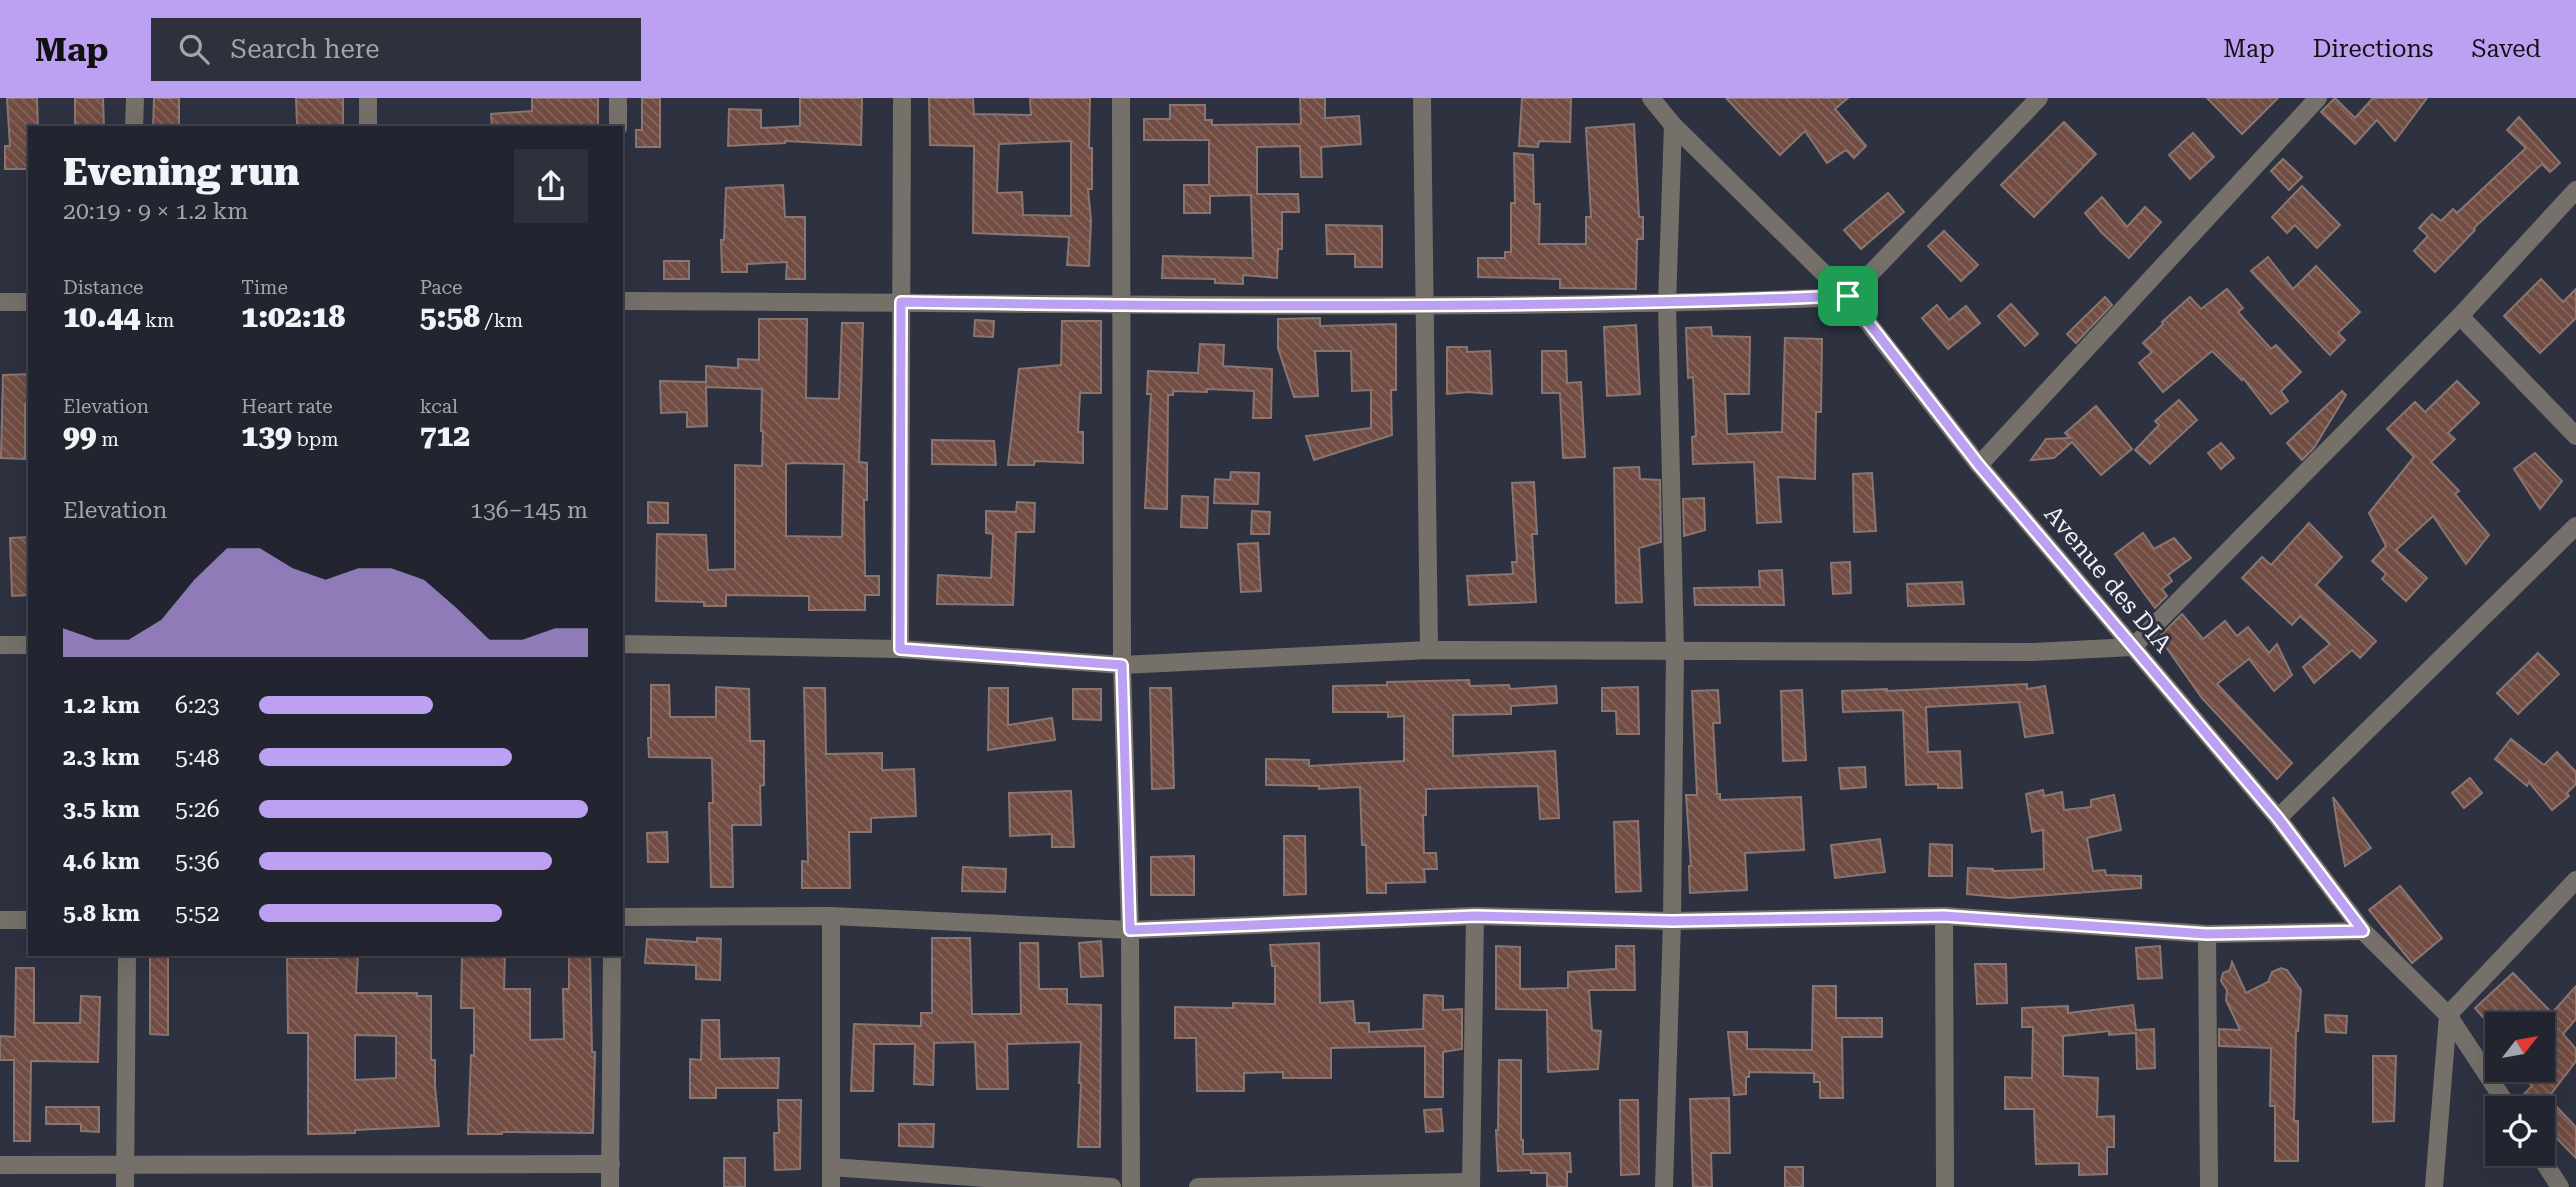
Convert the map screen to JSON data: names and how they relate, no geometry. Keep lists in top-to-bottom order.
{
  "streets": {
    "street": ["Avenue des DIA"]
  },
  "north": "top right",
  "page": {
    "header": "Map",
    "search": "Search here",
    "nav": ["Map", "Directions", "Saved"],
    "heading": ["Evening run", "20:19 · 9 × 1.2 km"],
    "stats": [
      ["Distance", "10.44 km"],
      ["Time", "1:02:18"],
      ["Pace", "5:58 /km"],
      ["Elevation", "99 m"],
      ["Heart rate", "139 bpm"],
      ["kcal", "712"]
    ],
    "chart": ["Elevation", "136–145 m"],
    "list": [
      {
        "name": "1.2 km",
        "note": "6:23"
      },
      {
        "name": "2.3 km",
        "note": "5:48"
      },
      {
        "name": "3.5 km",
        "note": "5:26"
      },
      {
        "name": "4.6 km",
        "note": "5:36"
      },
      {
        "name": "5.8 km",
        "note": "5:52"
      }
    ]
  }
}
